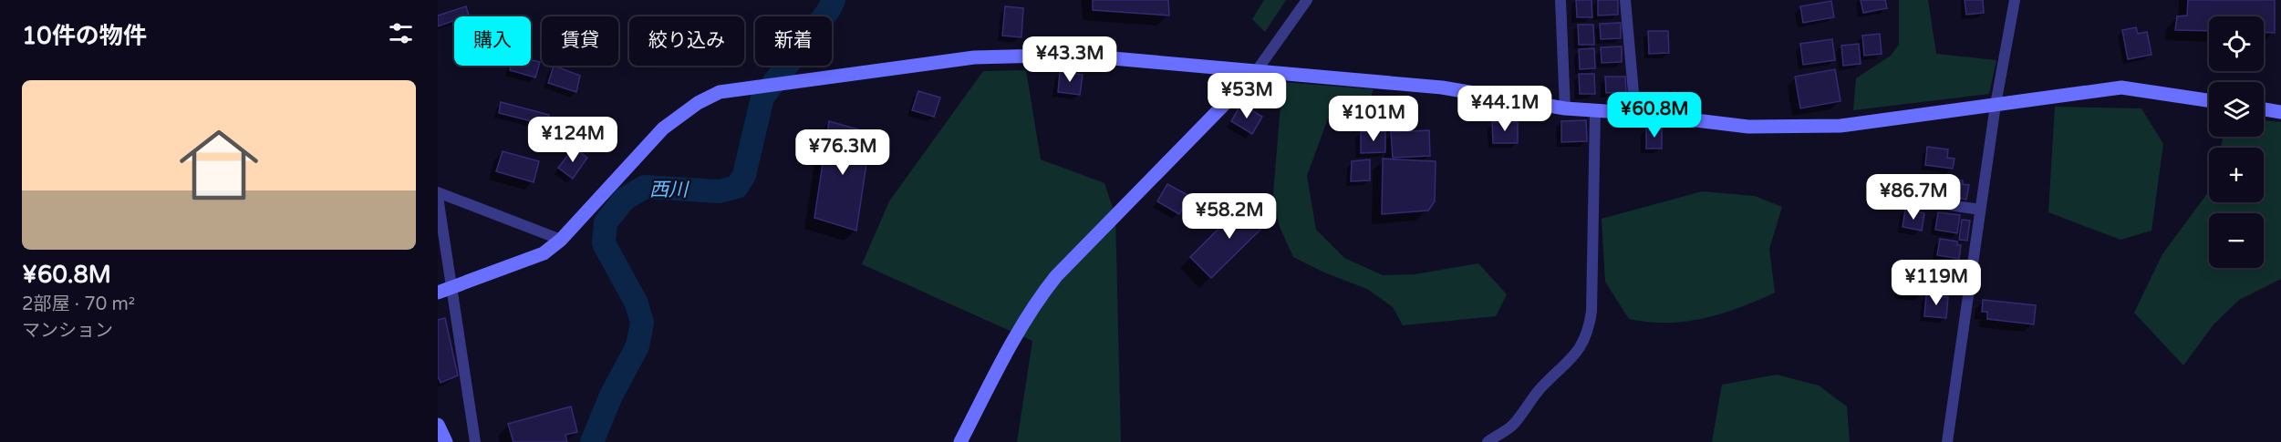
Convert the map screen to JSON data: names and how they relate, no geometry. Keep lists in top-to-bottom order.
{
  "water": ["西川"],
  "page": {
    "heading": "10件の物件",
    "map_buttons": ["+", "−"],
    "chip": [
      "購入",
      "賃貸",
      "絞り込み",
      "新着"
    ],
    "price": [
      "¥43.3M",
      "¥53M",
      "¥44.1M",
      "¥60.8M",
      "¥101M",
      "¥124M",
      "¥76.3M",
      "¥86.7M",
      "¥58.2M",
      "¥119M"
    ],
    "list": [
      {
        "name": "¥60.8M",
        "note": "2部屋 · 70 m² · マンション"
      }
    ]
  }
}
